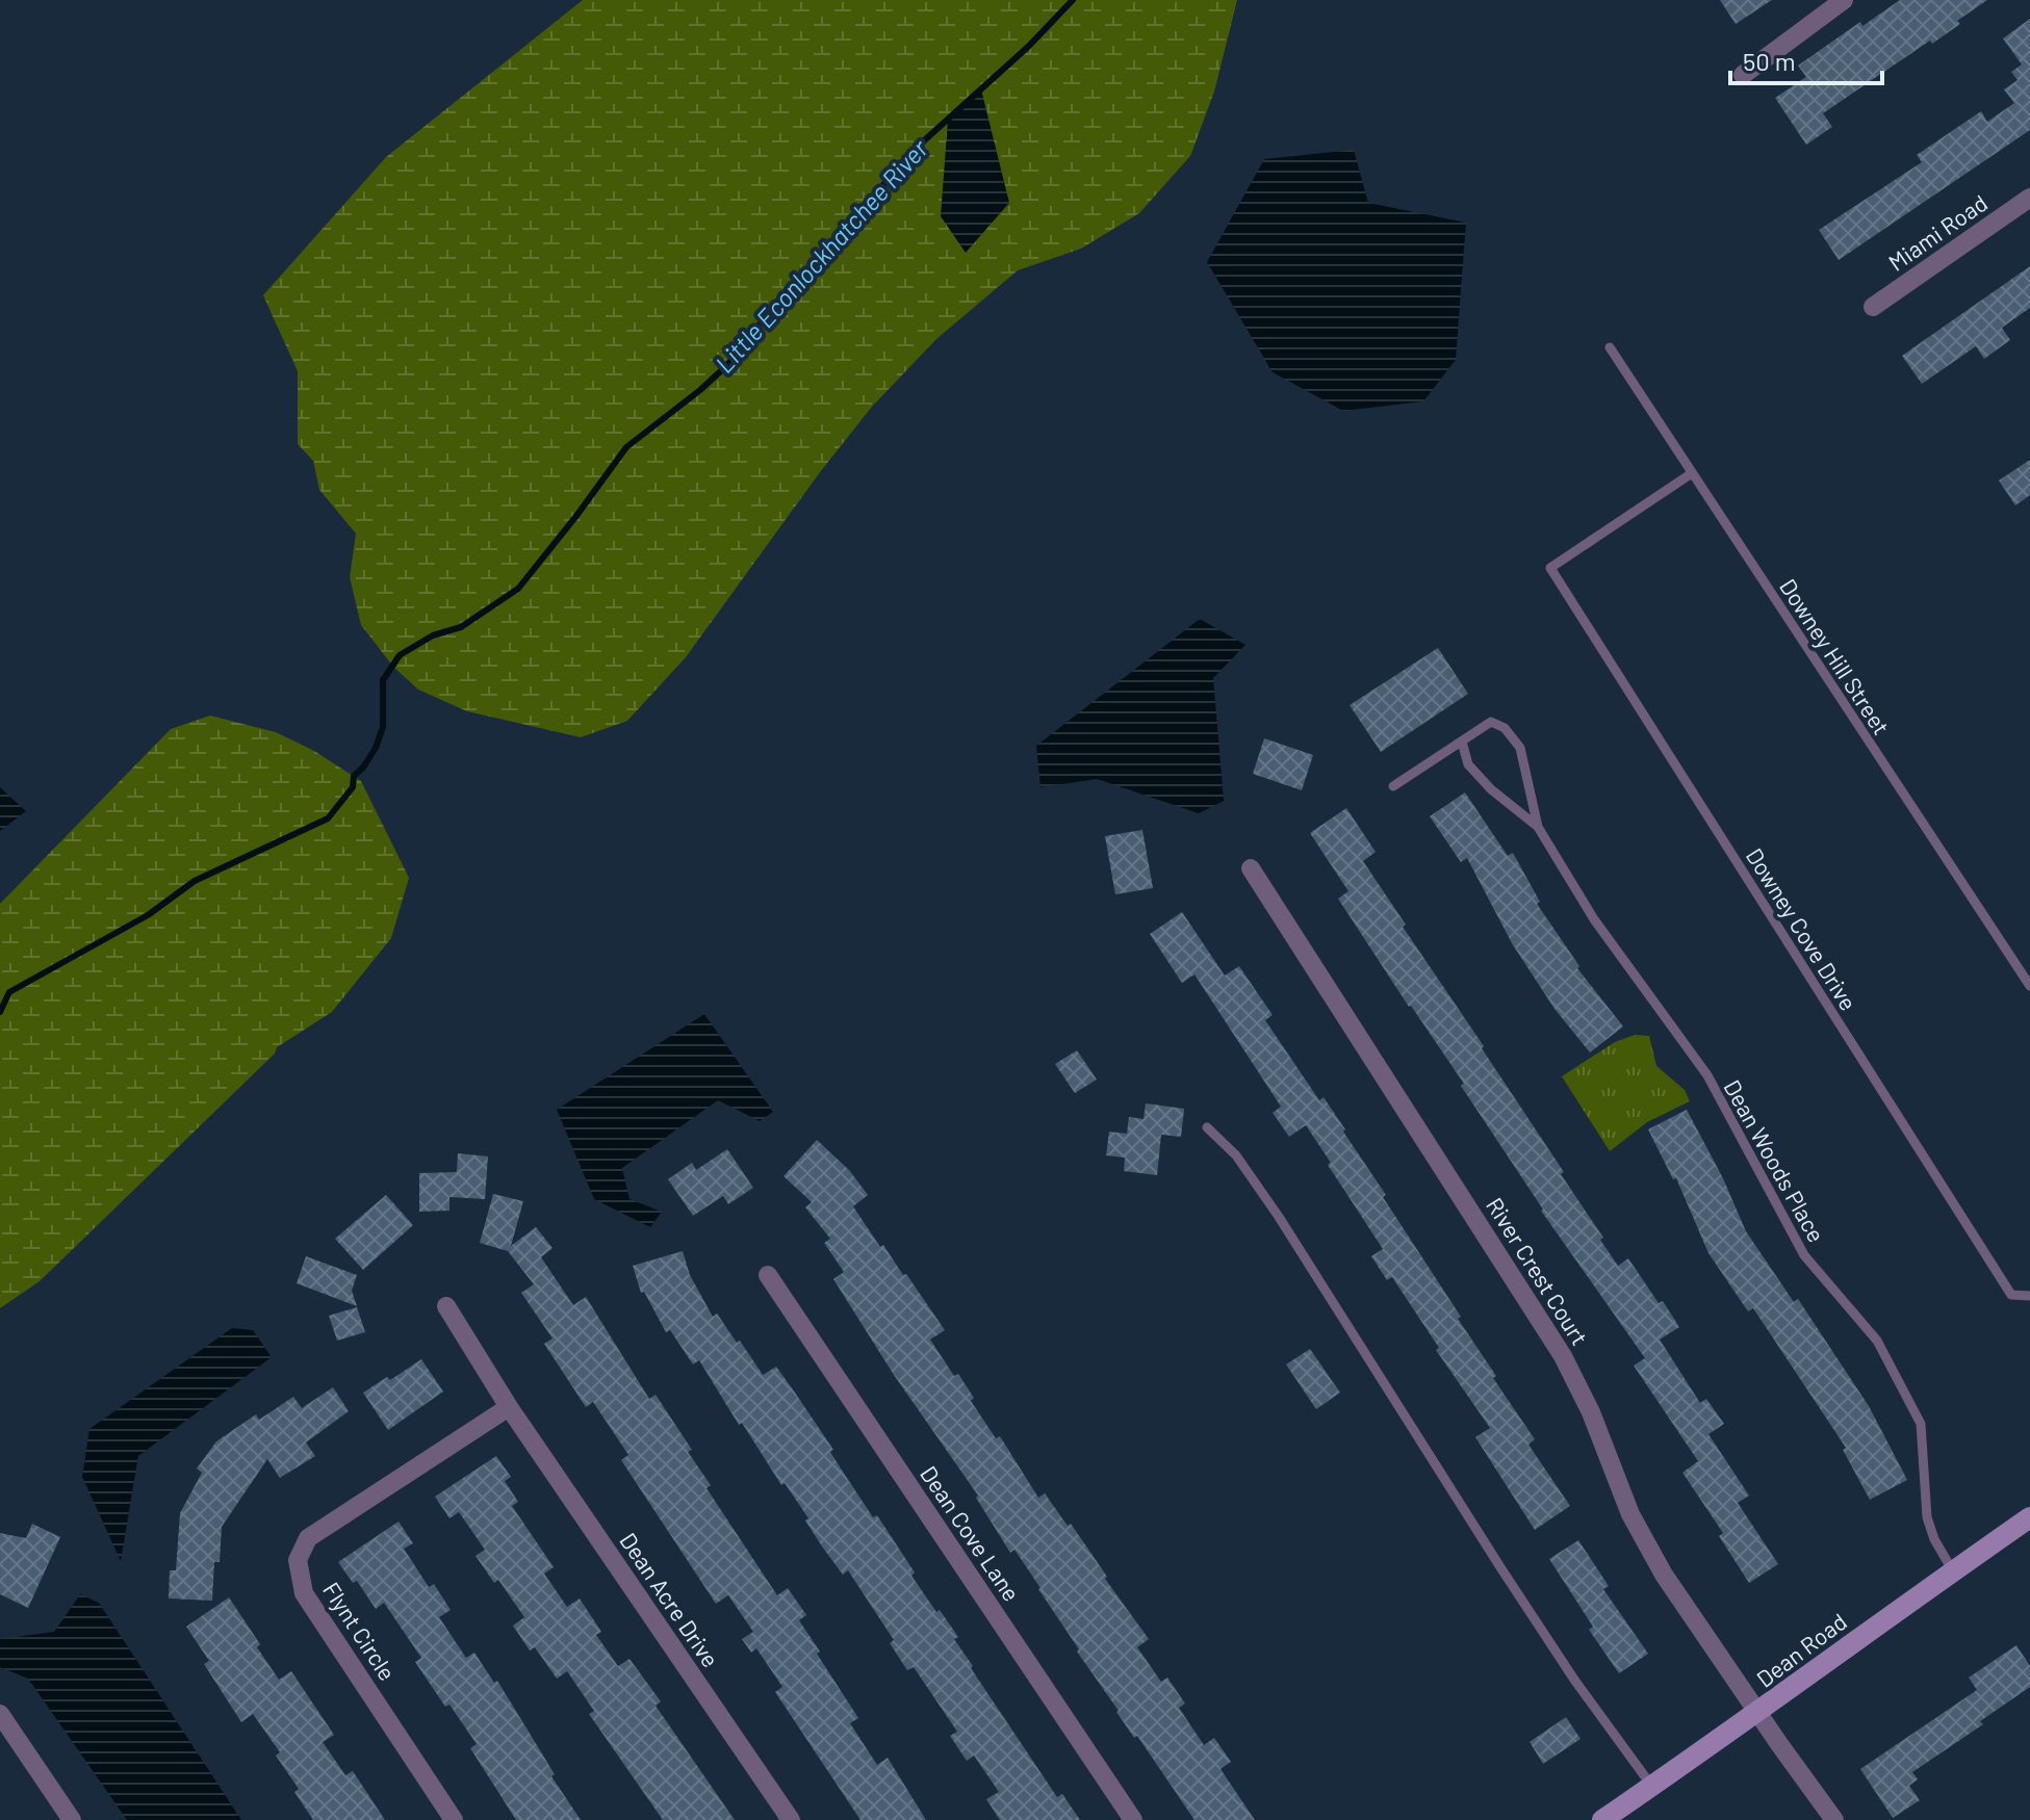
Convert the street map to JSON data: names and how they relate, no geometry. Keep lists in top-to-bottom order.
{
  "streets": {
    "main road": ["Dean Road"],
    "street": [
      "Miami Road",
      "River Crest Court",
      "Dean Cove Lane",
      "Dean Acre Drive",
      "Flynt Circle"
    ],
    "lane": ["Downey Hill Street", "Downey Cove Drive", "Dean Woods Place"]
  },
  "crossings": [
    ["Downey Hill Street", "Downey Cove Drive"],
    ["Dean Woods Place", "Dean Road"],
    ["River Crest Court", "Dean Road"],
    ["Dean Acre Drive", "Flynt Circle"]
  ],
  "water": ["Little Econlockhatchee River"],
  "scale_bar": "50 m"
}
